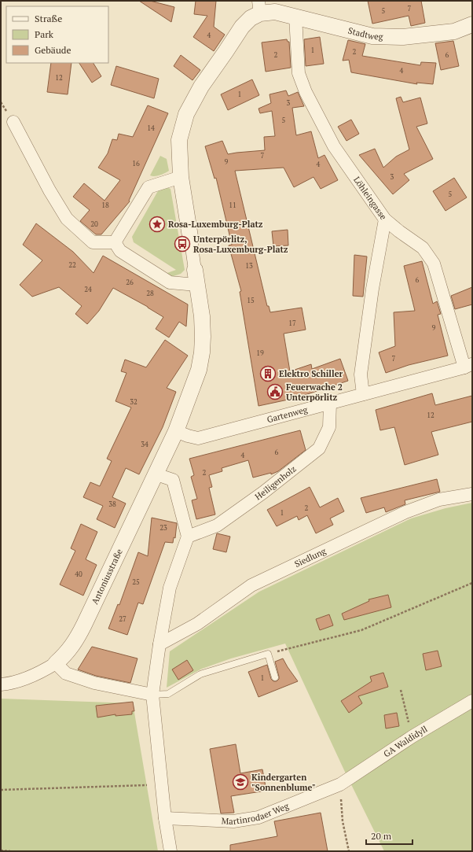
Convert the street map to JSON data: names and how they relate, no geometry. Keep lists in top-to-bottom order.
{
  "streets": {
    "street": [
      "Stadtweg",
      "Löhleingasse",
      "Gartenweg",
      "Heiligenholz",
      "Siedlung",
      "Antoniusstraße",
      "GA Waldidyll",
      "Martinrodaer Weg"
    ]
  },
  "crossings": [
    ["Stadtweg", "Löhleingasse"],
    ["Löhleingasse", "Gartenweg"],
    ["Gartenweg", "Heiligenholz"],
    ["Gartenweg", "Antoniusstraße"],
    ["GA Waldidyll", "Martinrodaer Weg"]
  ],
  "places": {
    "place": ["Rosa-Luxemburg-Platz"],
    "bus stop": ["Unterpörlitz, Rosa-Luxemburg-Platz"],
    "building": ["Elektro Schiller"],
    "public building": ["Feuerwache 2 Unterpörlitz"],
    "school or university": ["Kindergarten \"Sonnenblume\""]
  },
  "house_numbers": [
    "7",
    "5",
    "4",
    "1",
    "2",
    "2",
    "6",
    "4",
    "12",
    "1",
    "3",
    "5",
    "14",
    "7",
    "9",
    "16",
    "4",
    "3",
    "5",
    "18",
    "11",
    "20",
    "22",
    "13",
    "6",
    "26",
    "24",
    "28",
    "15",
    "17",
    "9",
    "19",
    "7",
    "32",
    "12",
    "34",
    "6",
    "4",
    "2",
    "38",
    "2",
    "1",
    "23",
    "40",
    "25",
    "27",
    "1"
  ],
  "legend": ["Straße", "Park", "Gebäude"],
  "scale_bar": "20 m"
}
